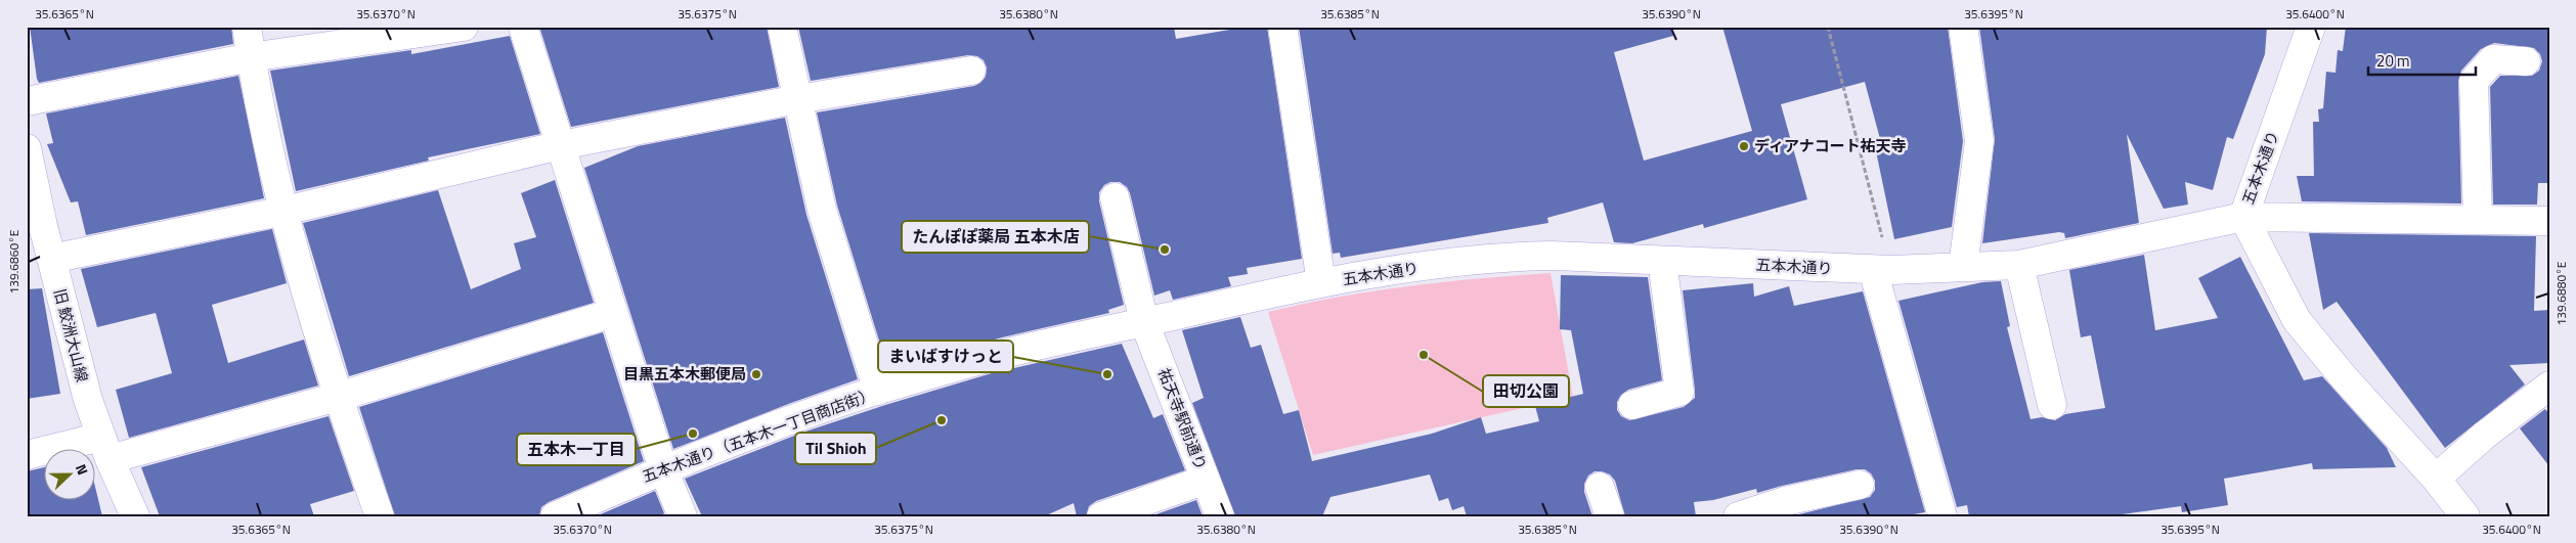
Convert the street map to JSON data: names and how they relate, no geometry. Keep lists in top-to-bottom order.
{
  "streets": {
    "street": [
      "五本木通り",
      "旧 鮫洲大山線",
      "祐天寺駅前通り",
      "五本木通り（五本木一丁目商店街）"
    ]
  },
  "crossings": [
    ["五本木通り", "祐天寺駅前通り"],
    ["五本木通り", "五本木通り（五本木一丁目商店街）"],
    ["祐天寺駅前通り", "五本木通り（五本木一丁目商店街）"]
  ],
  "places": [
    "ディアナコート祐天寺",
    "たんぽぽ薬局 五本木店",
    "田切公園",
    "目黒五本木郵便局",
    "まいばすけっと",
    "Til Shioh",
    "五本木一丁目"
  ],
  "scale_bar": "20 m",
  "north": "right",
  "coordinates": [
    "35.6365°N",
    "35.6370°N",
    "35.6375°N",
    "35.6380°N",
    "35.6385°N",
    "35.6390°N",
    "35.6395°N",
    "35.6400°N",
    "139.6860°E",
    "139.6880°E"
  ]
}
